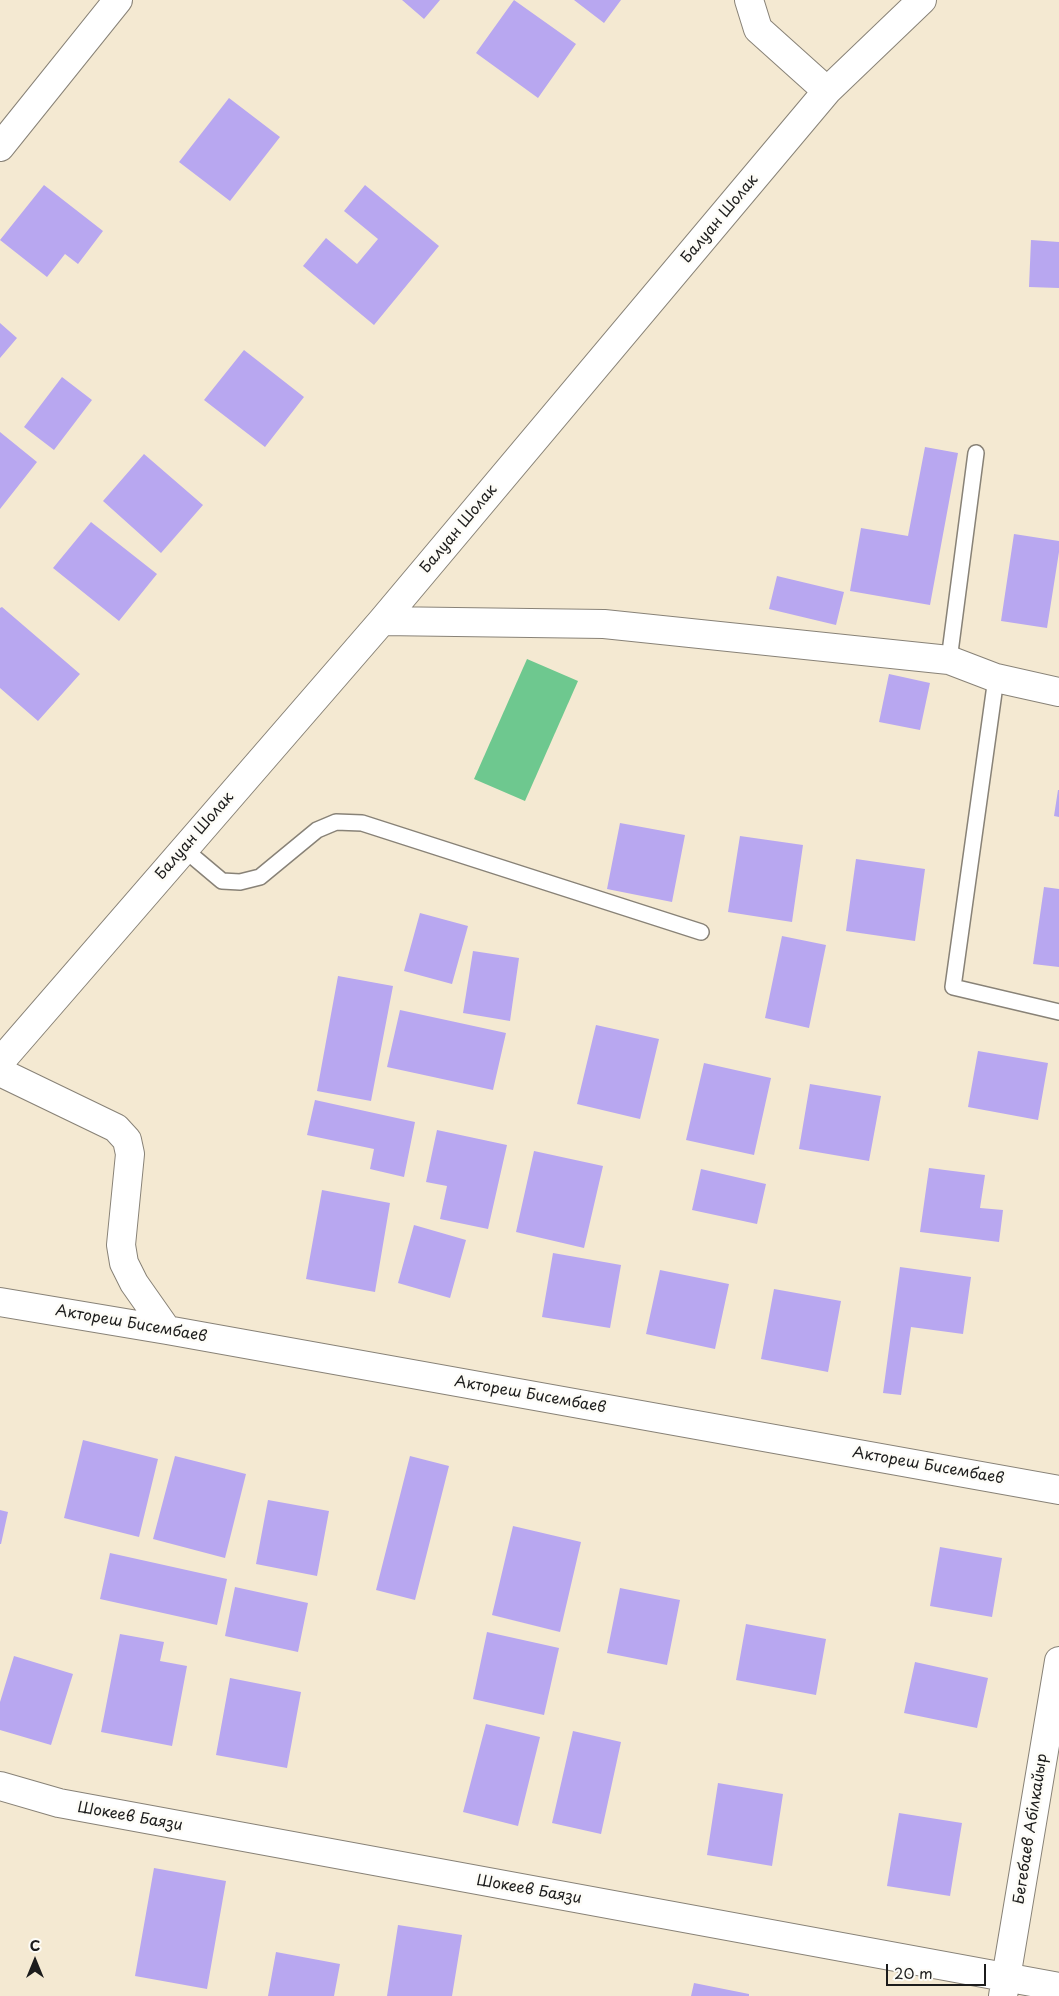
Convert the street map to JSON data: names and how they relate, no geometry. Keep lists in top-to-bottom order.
{
  "streets": {
    "street": [
      "Балуан Шолак",
      "Актореш Бисембаев",
      "Шокеев Баязи",
      "Бегебаев Абілкайыр"
    ]
  },
  "crossings": [
    ["Шокеев Баязи", "Бегебаев Абілкайыр"]
  ],
  "scale_bar": "20 m",
  "north": "top"
}
